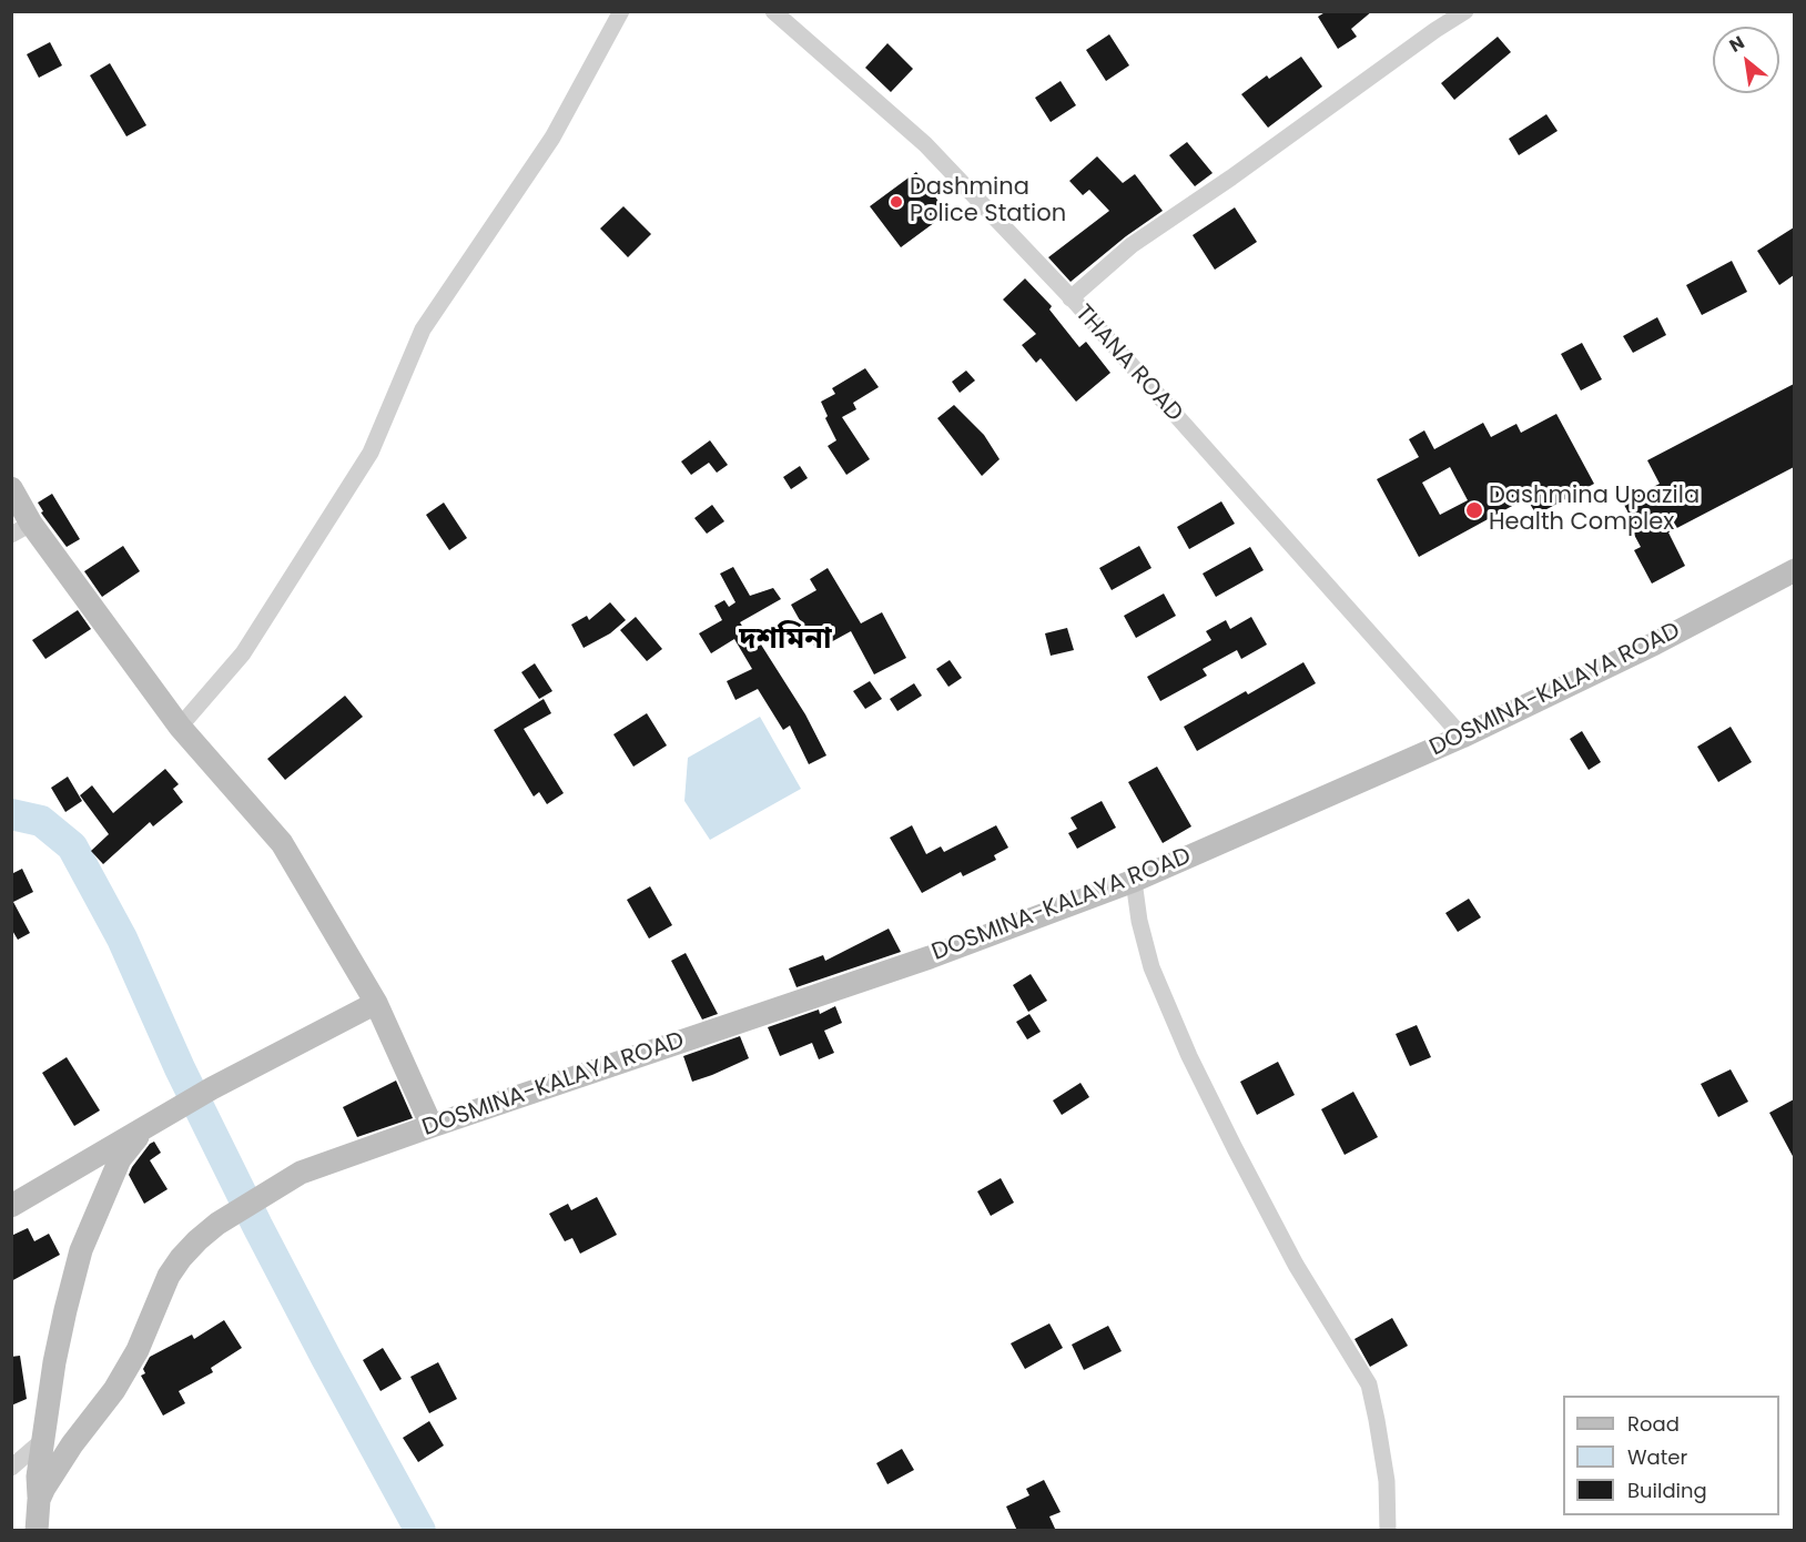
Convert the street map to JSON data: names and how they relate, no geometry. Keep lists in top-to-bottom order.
{
  "streets": {
    "street": ["THANA ROAD", "DOSMINA-KALAYA ROAD"]
  },
  "crossings": [
    ["THANA ROAD", "DOSMINA-KALAYA ROAD"]
  ],
  "districts": ["দশমিনা"],
  "places": ["Dashmina Police Station", "Dashmina Upazila Health Complex"],
  "legend": ["Road", "Water", "Building"],
  "north": "top left"
}
